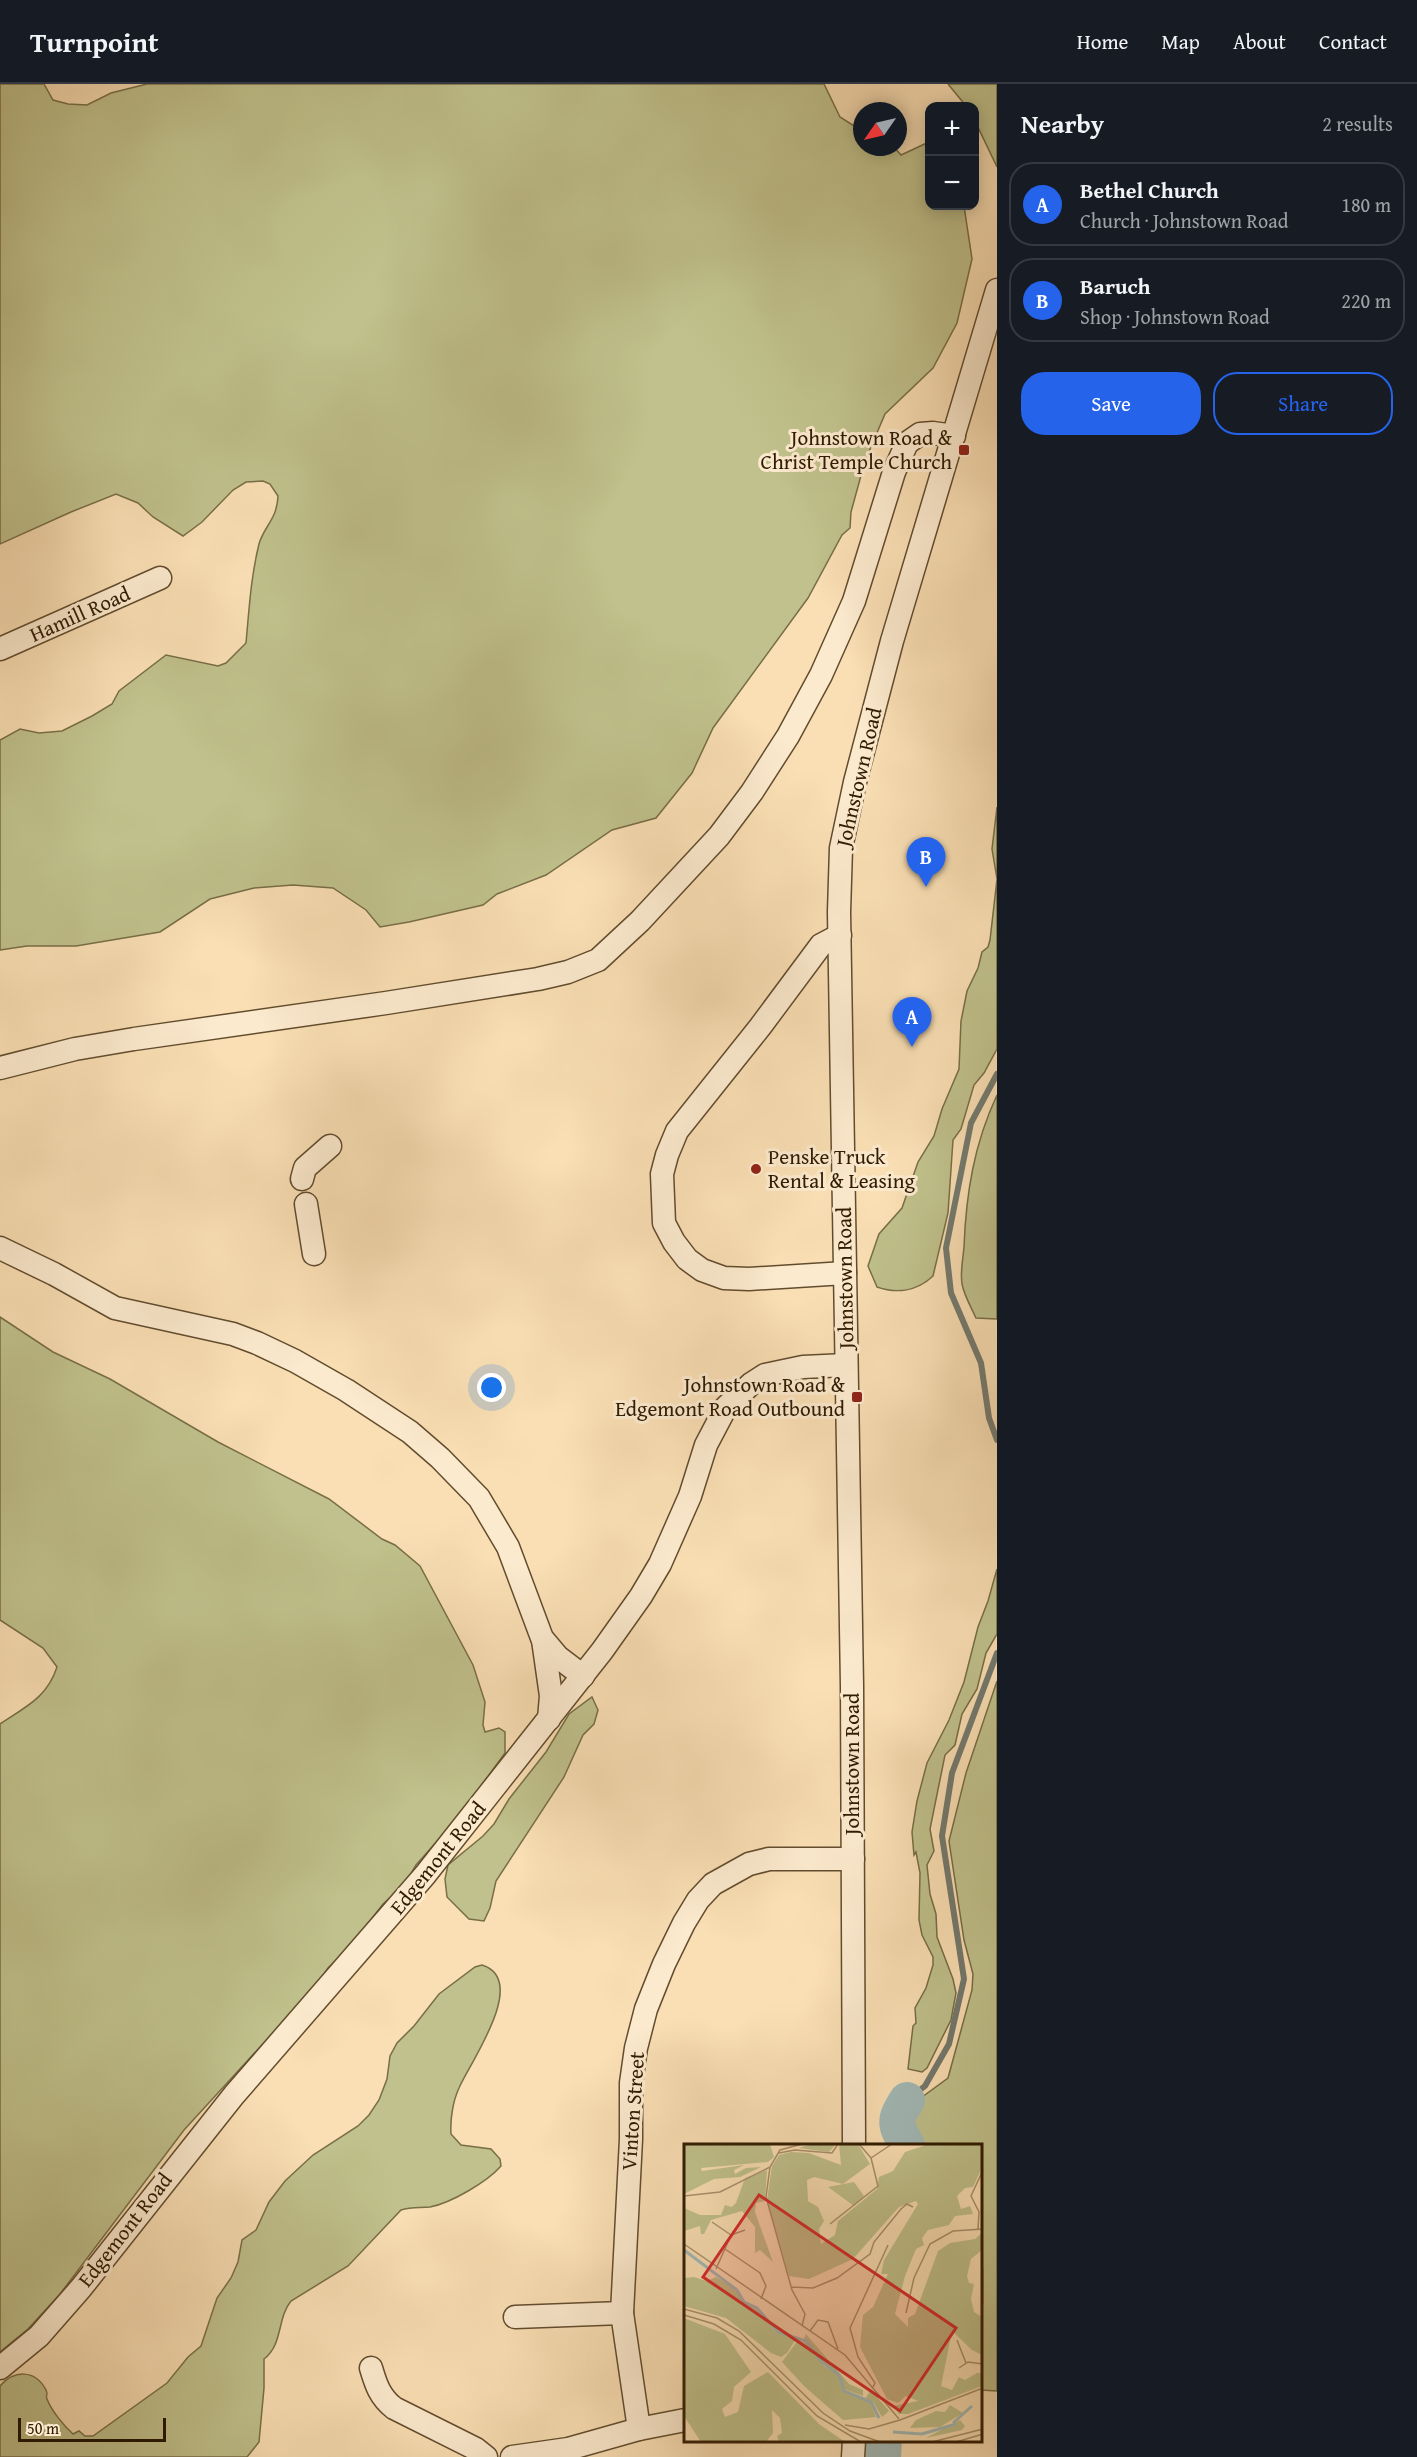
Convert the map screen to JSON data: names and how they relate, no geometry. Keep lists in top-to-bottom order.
{
  "streets": {
    "street": [
      "Hamill Road",
      "Johnstown Road",
      "Edgemont Road",
      "Vinton Street"
    ]
  },
  "crossings": [
    ["Johnstown Road", "Edgemont Road"],
    ["Johnstown Road", "Vinton Street"]
  ],
  "places": {
    "transit": ["Johnstown Road & Christ Temple Church", "Johnstown Road & Edgemont Road Outbound"],
    "other": ["Penske Truck Rental & Leasing"]
  },
  "scale_bar": "50 m",
  "north": "bottom left",
  "page": {
    "header": "Turnpoint",
    "nav": [
      "Home",
      "Map",
      "About",
      "Contact"
    ],
    "heading": ["Nearby", "2 results"],
    "map_buttons": ["+", "−"],
    "list": [
      {
        "mark": "A",
        "name": "Bethel Church",
        "note": "Church · Johnstown Road",
        "value": "180 m"
      },
      {
        "mark": "B",
        "name": "Baruch",
        "note": "Shop · Johnstown Road",
        "value": "220 m"
      }
    ],
    "buttons": ["Save", "Share"],
    "pins": ["B", "A"],
    "scale": "50 m"
  }
}
